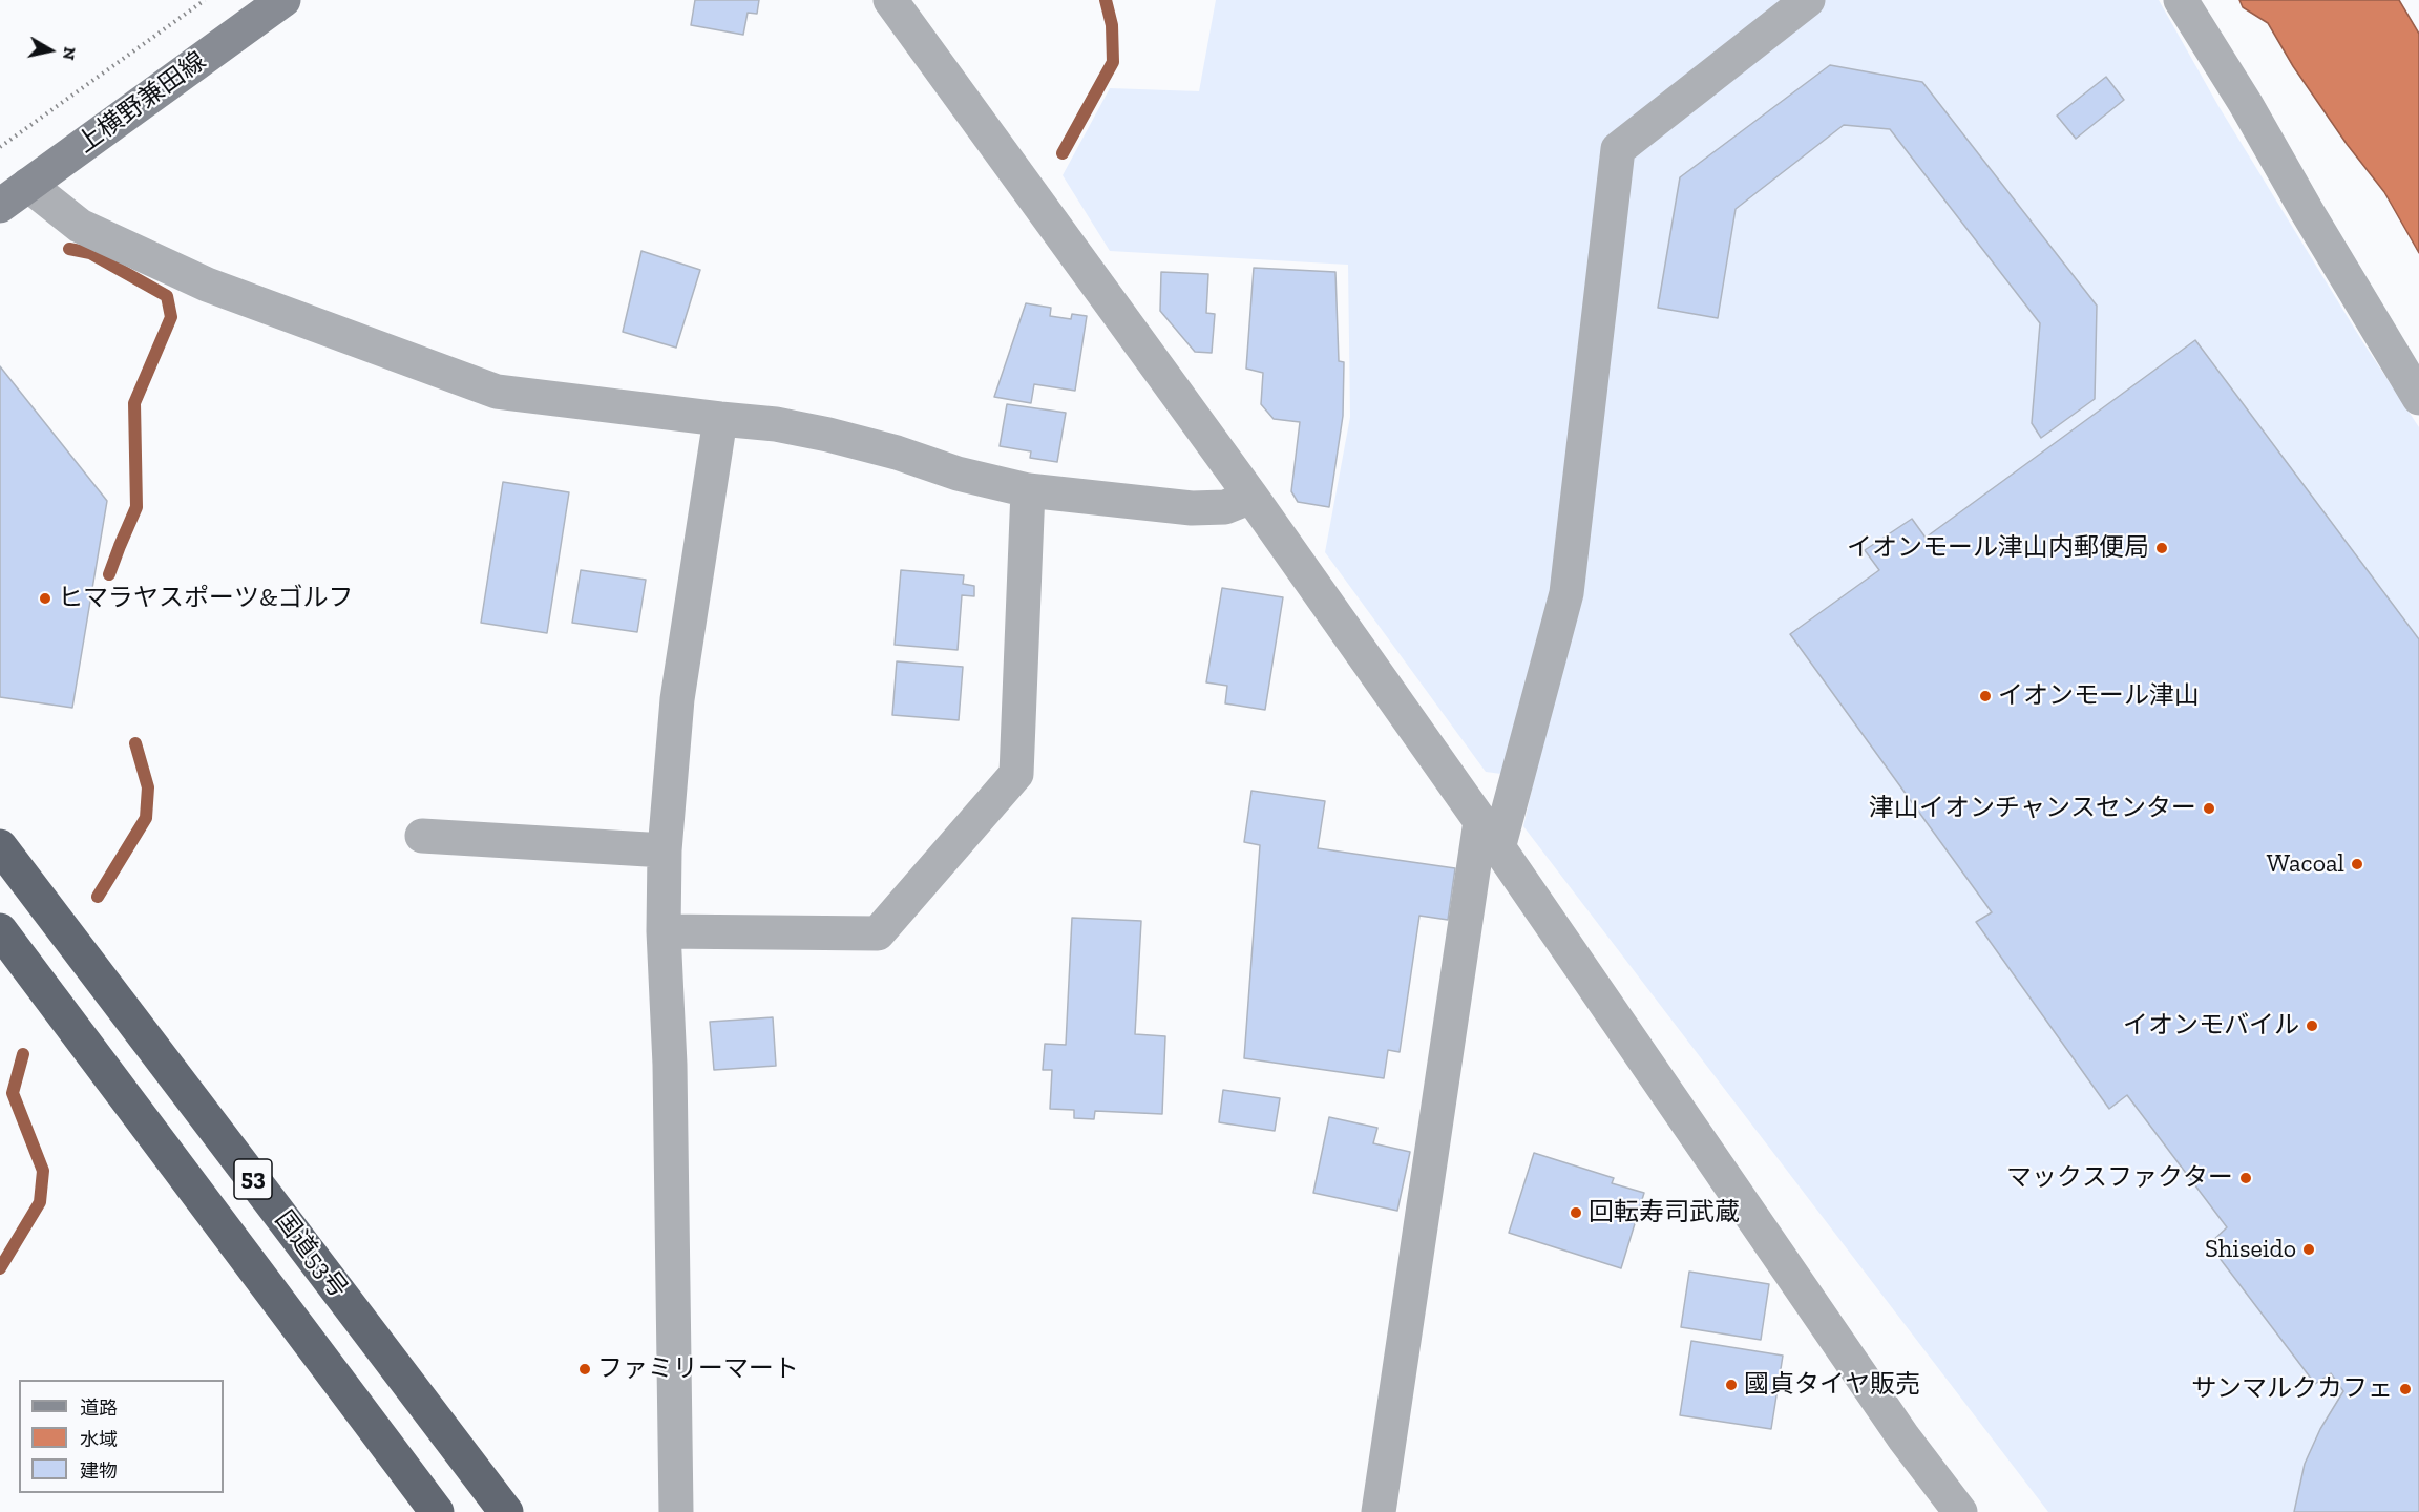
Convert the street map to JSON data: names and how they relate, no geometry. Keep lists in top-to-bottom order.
{
  "streets": {
    "highway": ["53", "国道53号"],
    "main road": ["上横野兼田線"]
  },
  "places": [
    "イオンモール津山内郵便局",
    "ヒマラヤスポーツ&ゴルフ",
    "イオンモール津山",
    "津山イオンチャンスセンター",
    "Wacoal",
    "イオンモバイル",
    "マックスファクター",
    "回転寿司武蔵",
    "Shiseido",
    "ファミリーマート",
    "國貞タイヤ販売",
    "サンマルクカフェ"
  ],
  "legend": ["道路", "水域", "建物"],
  "north": "right"
}
